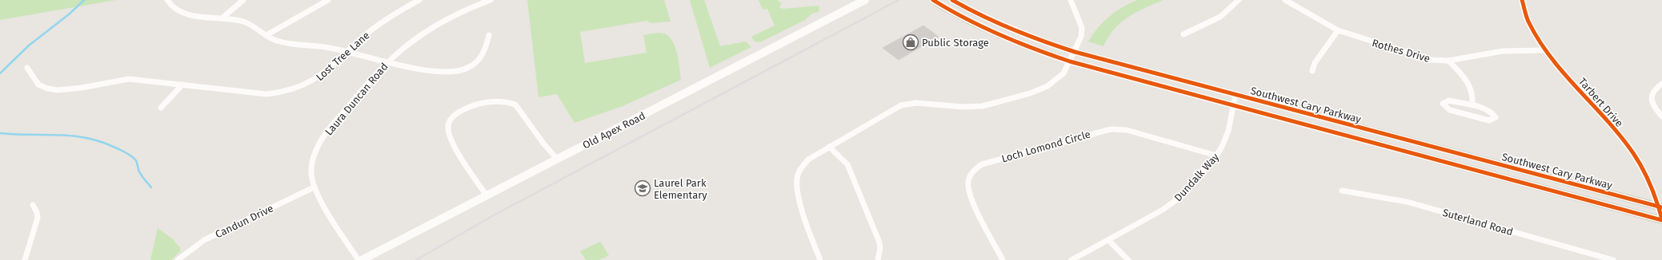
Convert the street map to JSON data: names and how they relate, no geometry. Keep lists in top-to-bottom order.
{
  "streets": {
    "main road": ["Southwest Cary Parkway", "Old Apex Road"],
    "street": [
      "Rothes Drive",
      "Lost Tree Lane",
      "Laura Duncan Road",
      "Tarbert Drive",
      "Loch Lomond Circle",
      "Dundalk Way",
      "Candun Drive",
      "Suterland Road"
    ]
  },
  "crossings": [
    ["Rothes Drive", "Tarbert Drive"],
    ["Laura Duncan Road", "Candun Drive"],
    ["Tarbert Drive", "Southwest Cary Parkway"],
    ["Southwest Cary Parkway", "Dundalk Way"],
    ["Loch Lomond Circle", "Dundalk Way"]
  ],
  "places": {
    "shop": ["Public Storage"],
    "school or university": ["Laurel Park Elementary"]
  }
}
